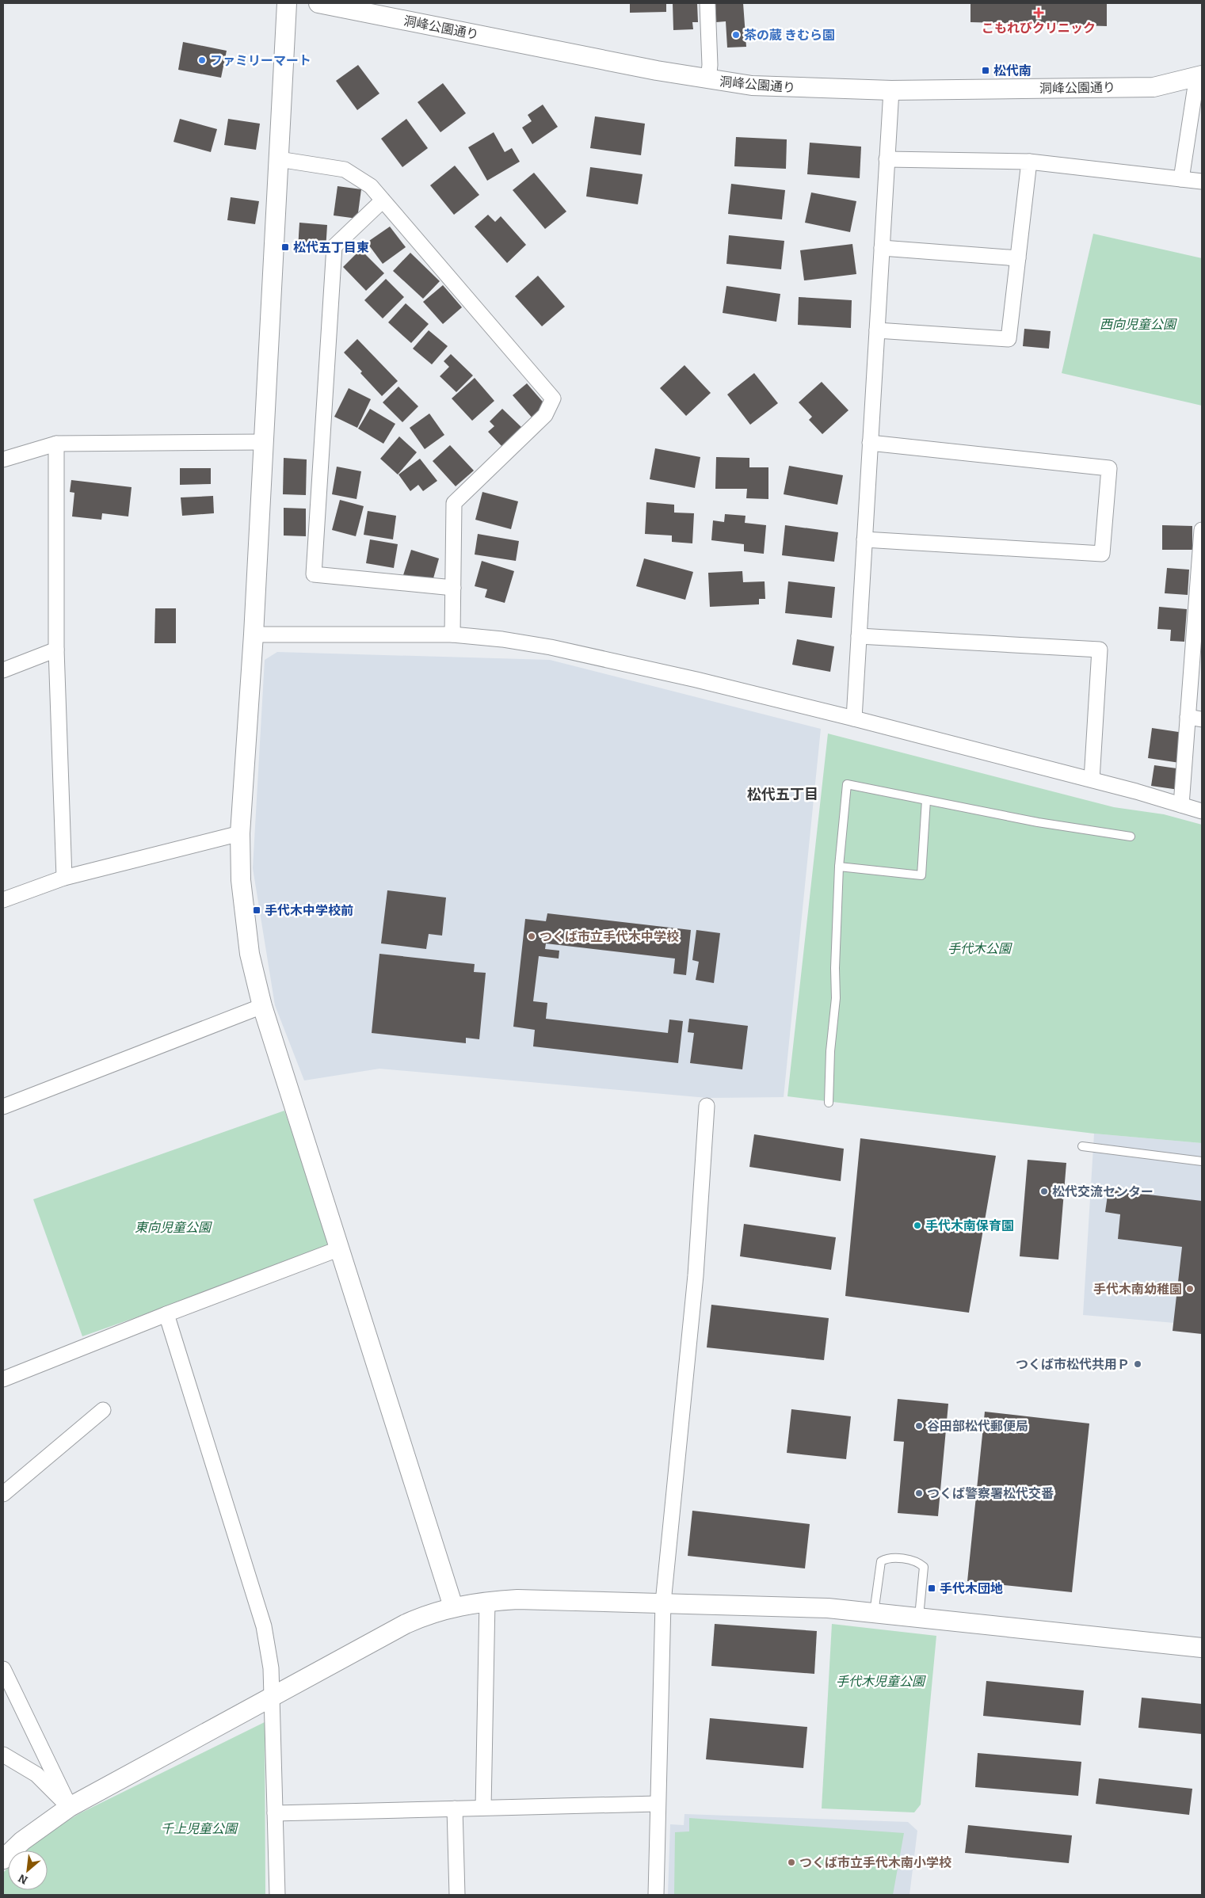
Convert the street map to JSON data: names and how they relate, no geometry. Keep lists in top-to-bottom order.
{
  "streets": {
    "street": ["洞峰公園通り"]
  },
  "districts": ["松代五丁目"],
  "parks": [
    "西向児童公園",
    "手代木公園",
    "東向児童公園",
    "手代木児童公園",
    "千上児童公園"
  ],
  "places": {
    "health": ["こもれびクリニック"],
    "other": [
      "茶の蔵 きむら園",
      "ファミリーマート",
      "つくば市立手代木中学校",
      "松代交流センター",
      "手代木南保育園",
      "手代木南幼稚園",
      "つくば市松代共用Ｐ",
      "谷田部松代郵便局",
      "つくば警察署松代交番",
      "つくば市立手代木南小学校"
    ],
    "transit": [
      "松代南",
      "松代五丁目東",
      "手代木中学校前",
      "手代木団地"
    ]
  },
  "north": "bottom left"
}
